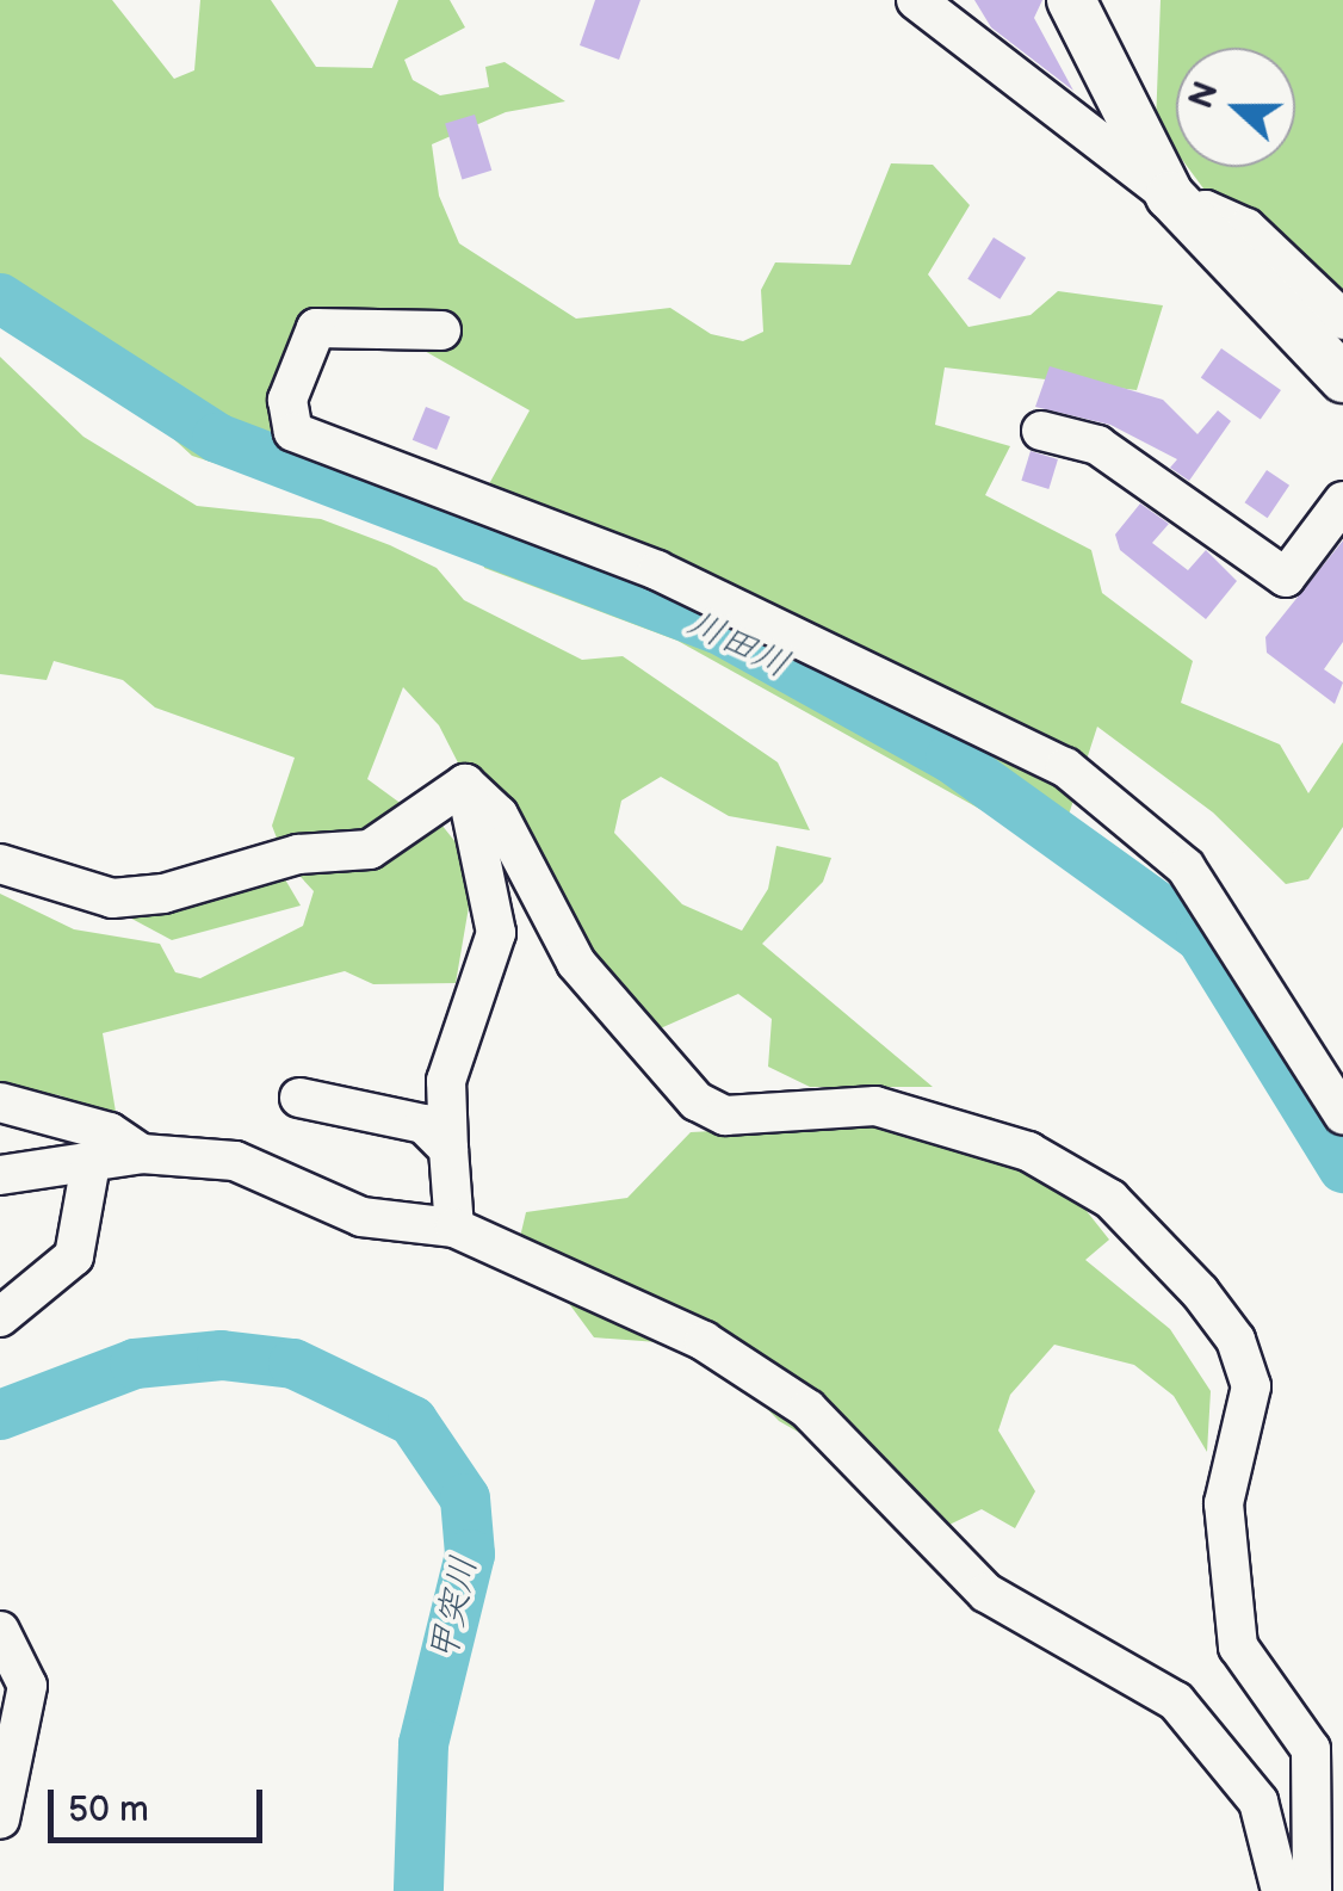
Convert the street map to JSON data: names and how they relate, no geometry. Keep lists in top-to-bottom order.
{
  "water": ["川田川", "甲突川"],
  "scale_bar": "50 m",
  "north": "left"
}
